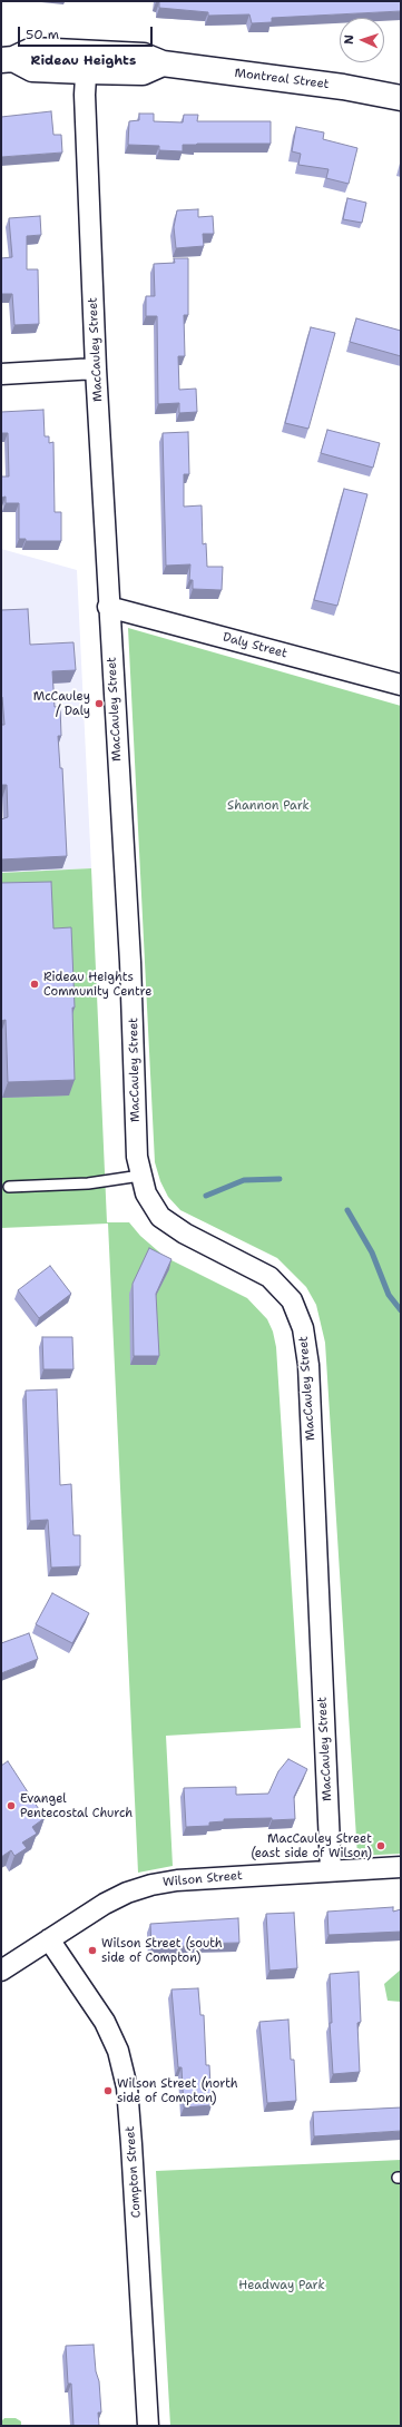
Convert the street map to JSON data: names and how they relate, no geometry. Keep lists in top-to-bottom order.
{
  "streets": {
    "main road": ["Montreal Street"],
    "street": [
      "MacCauley Street",
      "Daly Street",
      "Wilson Street",
      "Compton Street"
    ]
  },
  "crossings": [
    ["Montreal Street", "MacCauley Street"],
    ["MacCauley Street", "Daly Street"],
    ["MacCauley Street", "Wilson Street"],
    ["Wilson Street", "Compton Street"]
  ],
  "districts": ["Rideau Heights"],
  "parks": ["Shannon Park", "Headway Park"],
  "places": [
    "McCauley / Daly",
    "Rideau Heights Community Centre",
    "Evangel Pentecostal Church",
    "MacCauley Street (east side of Wilson)",
    "Wilson Street (south side of Compton)",
    "Wilson Street (north side of Compton)"
  ],
  "scale_bar": "50 m",
  "north": "left"
}
